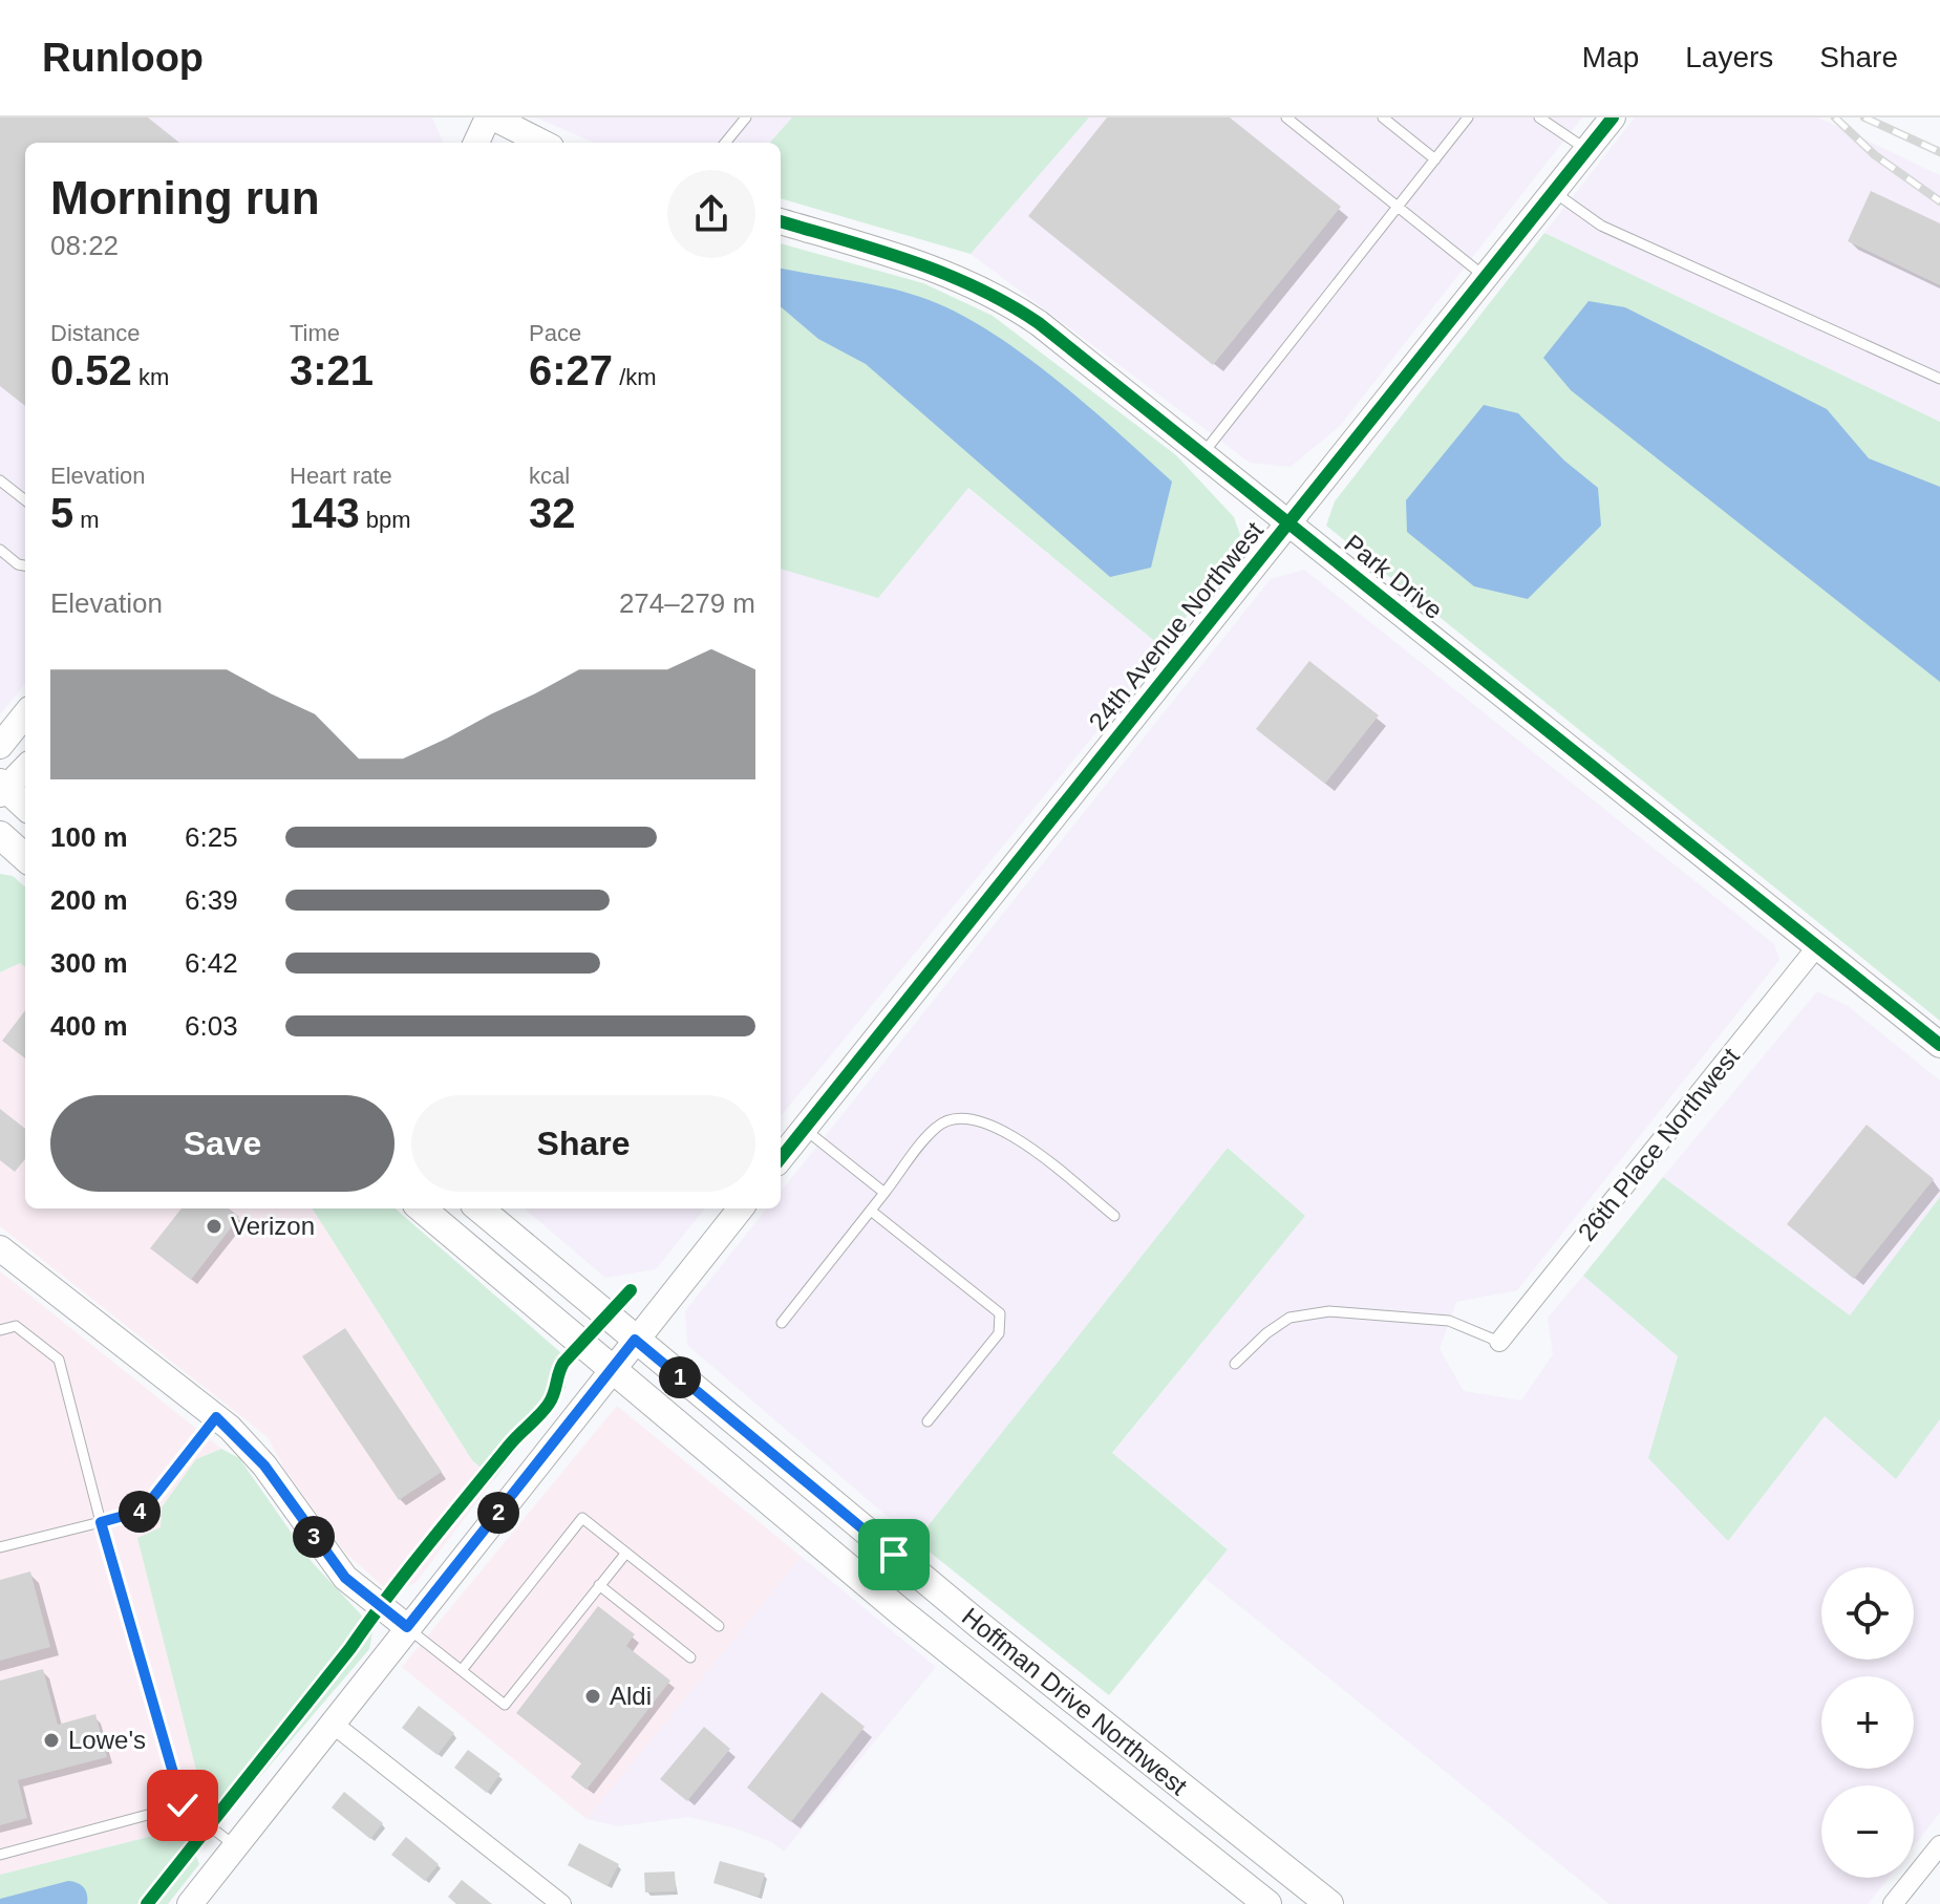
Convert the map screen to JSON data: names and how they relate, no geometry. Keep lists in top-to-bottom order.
{
  "streets": {
    "main road": ["Hoffman Drive Northwest"],
    "street": ["Park Drive", "24th Avenue Northwest", "26th Place Northwest"]
  },
  "crossings": [
    ["Park Drive", "24th Avenue Northwest"],
    ["Park Drive", "26th Place Northwest"]
  ],
  "places": ["Verizon", "Aldi", "Lowe's"],
  "page": {
    "header": "Runloop",
    "nav": ["Map", "Layers", "Share"],
    "heading": ["Morning run", "08:22"],
    "stats": [
      ["Distance", "0.52 km"],
      ["Time", "3:21"],
      ["Pace", "6:27 /km"],
      ["Elevation", "5 m"],
      ["Heart rate", "143 bpm"],
      ["kcal", "32"]
    ],
    "chart": ["Elevation", "274–279 m"],
    "list": [
      {
        "name": "100 m",
        "note": "6:25"
      },
      {
        "name": "200 m",
        "note": "6:39"
      },
      {
        "name": "300 m",
        "note": "6:42"
      },
      {
        "name": "400 m",
        "note": "6:03"
      }
    ],
    "buttons": ["Save", "Share"],
    "pins": [
      "1",
      "4",
      "2",
      "3"
    ],
    "map_buttons": ["+", "−"]
  }
}
